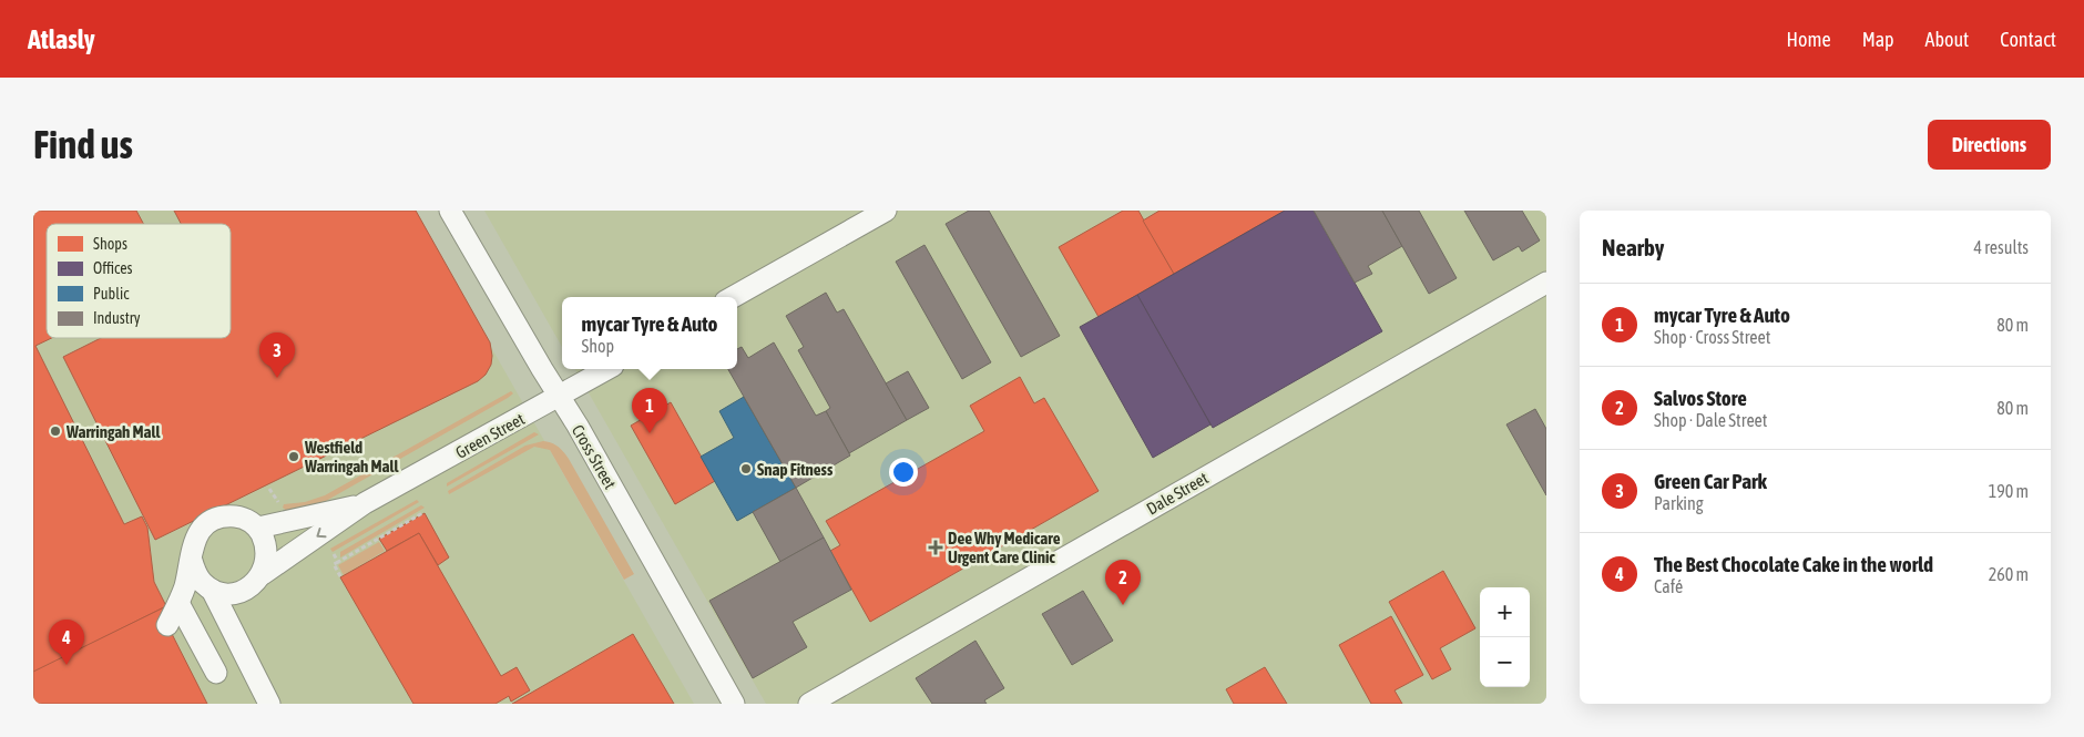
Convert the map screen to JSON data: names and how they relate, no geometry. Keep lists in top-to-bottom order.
{
  "streets": {
    "street": ["Green Street", "Cross Street", "Dale Street"]
  },
  "crossings": [
    ["Green Street", "Cross Street"]
  ],
  "places": {
    "other": ["Warringah Mall", "Westfield Warringah Mall", "Snap Fitness"],
    "health": ["Dee Why Medicare Urgent Care Clinic"]
  },
  "legend": [
    "Shops",
    "Offices",
    "Public",
    "Industry"
  ],
  "page": {
    "header": "Atlasly",
    "nav": [
      "Home",
      "Map",
      "About",
      "Contact"
    ],
    "buttons": "Directions",
    "title": "Find us",
    "heading": ["Nearby", "4 results"],
    "list": [
      {
        "mark": "1",
        "name": "mycar Tyre & Auto",
        "note": "Shop · Cross Street",
        "value": "80 m"
      },
      {
        "mark": "2",
        "name": "Salvos Store",
        "note": "Shop · Dale Street",
        "value": "80 m"
      },
      {
        "mark": "3",
        "name": "Green Car Park",
        "note": "Parking",
        "value": "190 m"
      },
      {
        "mark": "4",
        "name": "The Best Chocolate Cake in the world",
        "note": "Café",
        "value": "260 m"
      }
    ],
    "popup": ["mycar Tyre & Auto", "Shop"],
    "pins": [
      "3",
      "1",
      "2",
      "4"
    ],
    "map_buttons": ["+", "−"]
  }
}
